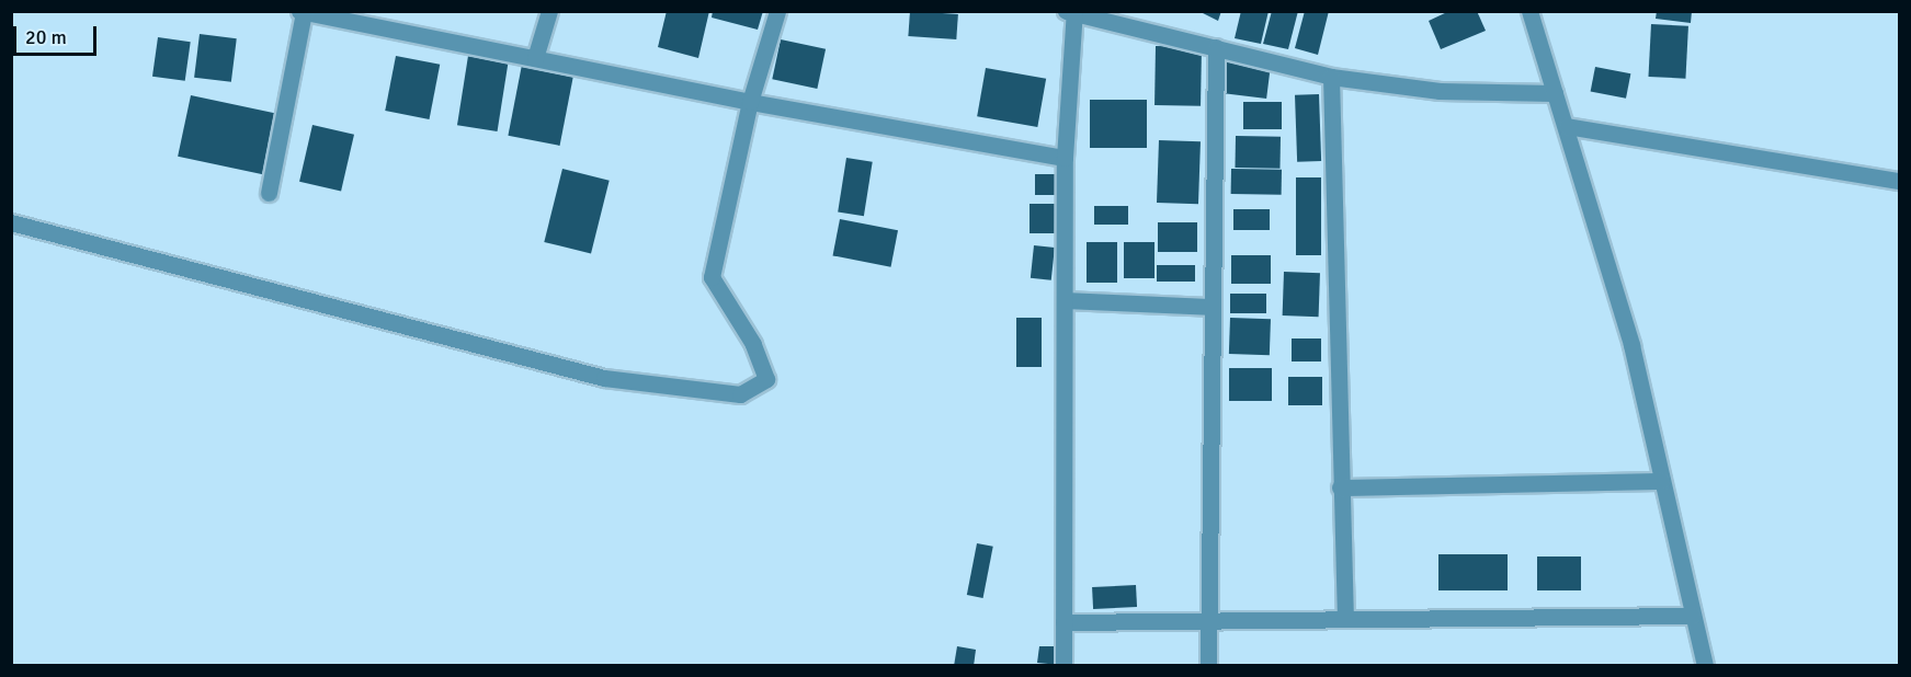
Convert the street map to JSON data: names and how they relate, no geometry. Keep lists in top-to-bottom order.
{
  "scale_bar": "20 m"
}
